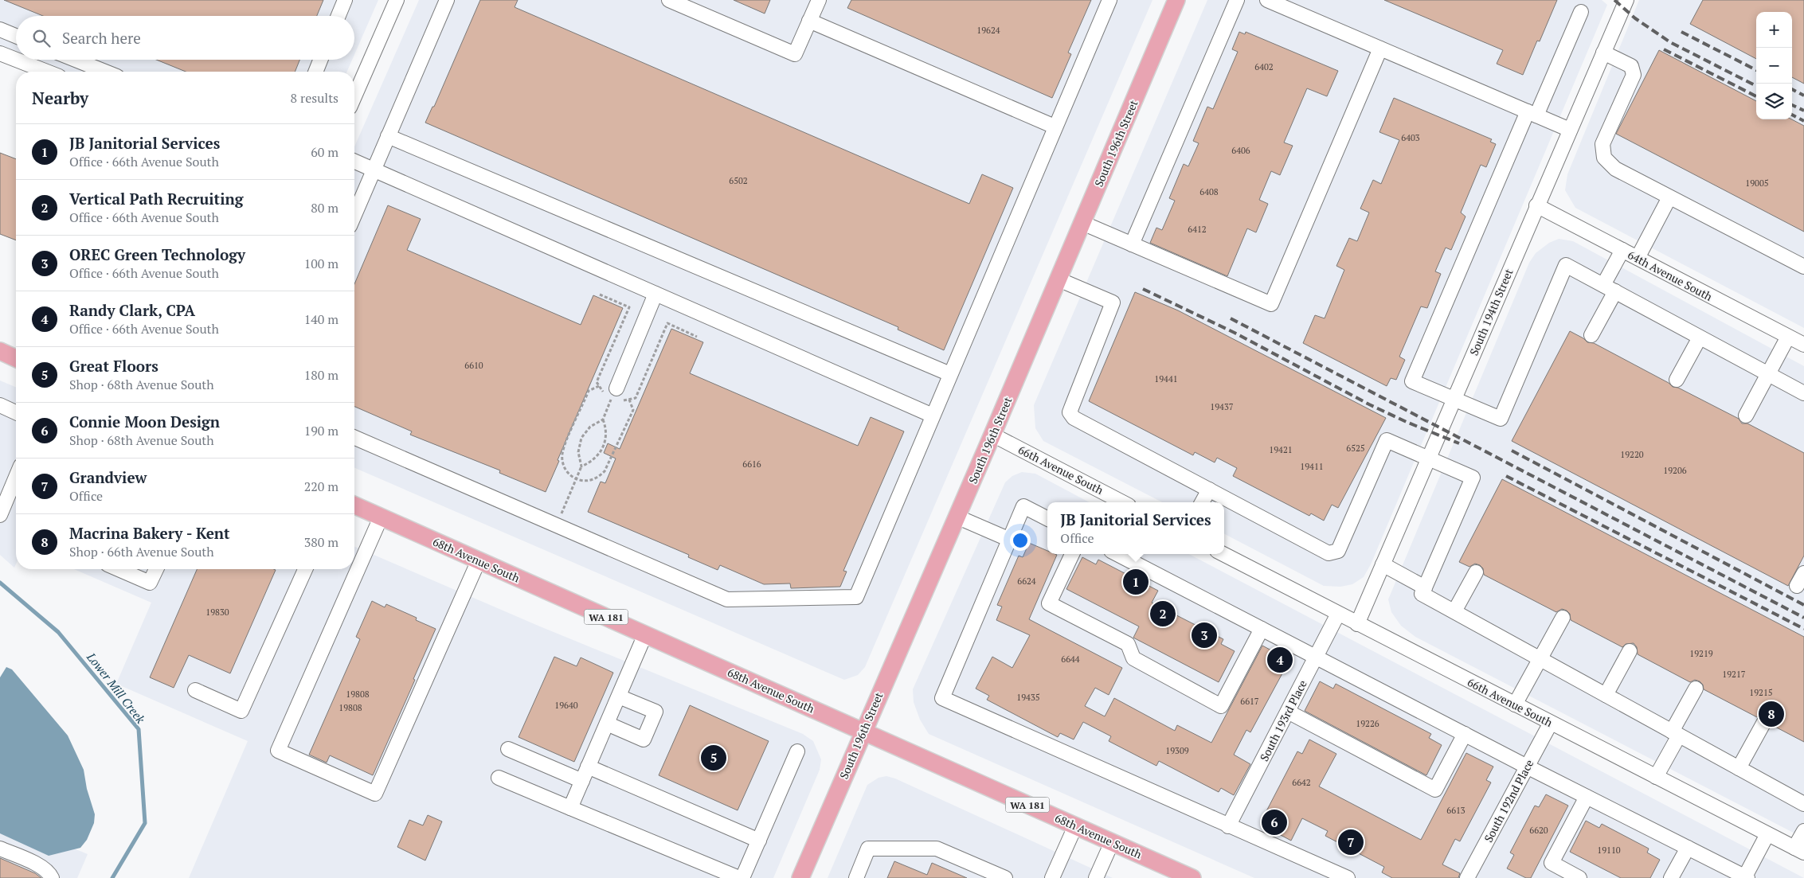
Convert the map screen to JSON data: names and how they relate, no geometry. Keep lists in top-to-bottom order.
{
  "streets": {
    "main road": ["South 196th Street", "68th Avenue South", "WA 181"],
    "street": [
      "64th Avenue South",
      "South 194th Street",
      "66th Avenue South",
      "South 193rd Place",
      "South 192nd Place"
    ]
  },
  "crossings": [
    ["South 196th Street", "66th Avenue South"],
    ["South 196th Street", "68th Avenue South"],
    ["64th Avenue South", "South 194th Street"],
    ["South 194th Street", "66th Avenue South"],
    ["66th Avenue South", "South 193rd Place"],
    ["66th Avenue South", "South 192nd Place"]
  ],
  "water": ["Lower Mill Creek"],
  "house_numbers": [
    "19624",
    "6402",
    "6403",
    "6406",
    "6502",
    "19005",
    "6408",
    "6412",
    "6610",
    "19441",
    "19437",
    "6525",
    "19421",
    "19220",
    "6616",
    "19411",
    "19206",
    "6624",
    "19830",
    "19219",
    "6644",
    "19217",
    "19215",
    "19808",
    "19435",
    "6617",
    "19640",
    "19808",
    "19226",
    "19309",
    "6642",
    "6613",
    "6620",
    "19110"
  ],
  "page": {
    "map_buttons": ["+", "−"],
    "search": "Search here",
    "heading": ["Nearby", "8 results"],
    "list": [
      {
        "mark": "1",
        "name": "JB Janitorial Services",
        "note": "Office · 66th Avenue South",
        "value": "60 m"
      },
      {
        "mark": "2",
        "name": "Vertical Path Recruiting",
        "note": "Office · 66th Avenue South",
        "value": "80 m"
      },
      {
        "mark": "3",
        "name": "OREC Green Technology",
        "note": "Office · 66th Avenue South",
        "value": "100 m"
      },
      {
        "mark": "4",
        "name": "Randy Clark, CPA",
        "note": "Office · 66th Avenue South",
        "value": "140 m"
      },
      {
        "mark": "5",
        "name": "Great Floors",
        "note": "Shop · 68th Avenue South",
        "value": "180 m"
      },
      {
        "mark": "6",
        "name": "Connie Moon Design",
        "note": "Shop · 68th Avenue South",
        "value": "190 m"
      },
      {
        "mark": "7",
        "name": "Grandview",
        "note": "Office",
        "value": "220 m"
      },
      {
        "mark": "8",
        "name": "Macrina Bakery - Kent",
        "note": "Shop · 66th Avenue South",
        "value": "380 m"
      }
    ],
    "popup": ["JB Janitorial Services", "Office"],
    "pins": [
      "1",
      "2",
      "3",
      "4",
      "8",
      "5",
      "6",
      "7"
    ]
  }
}
